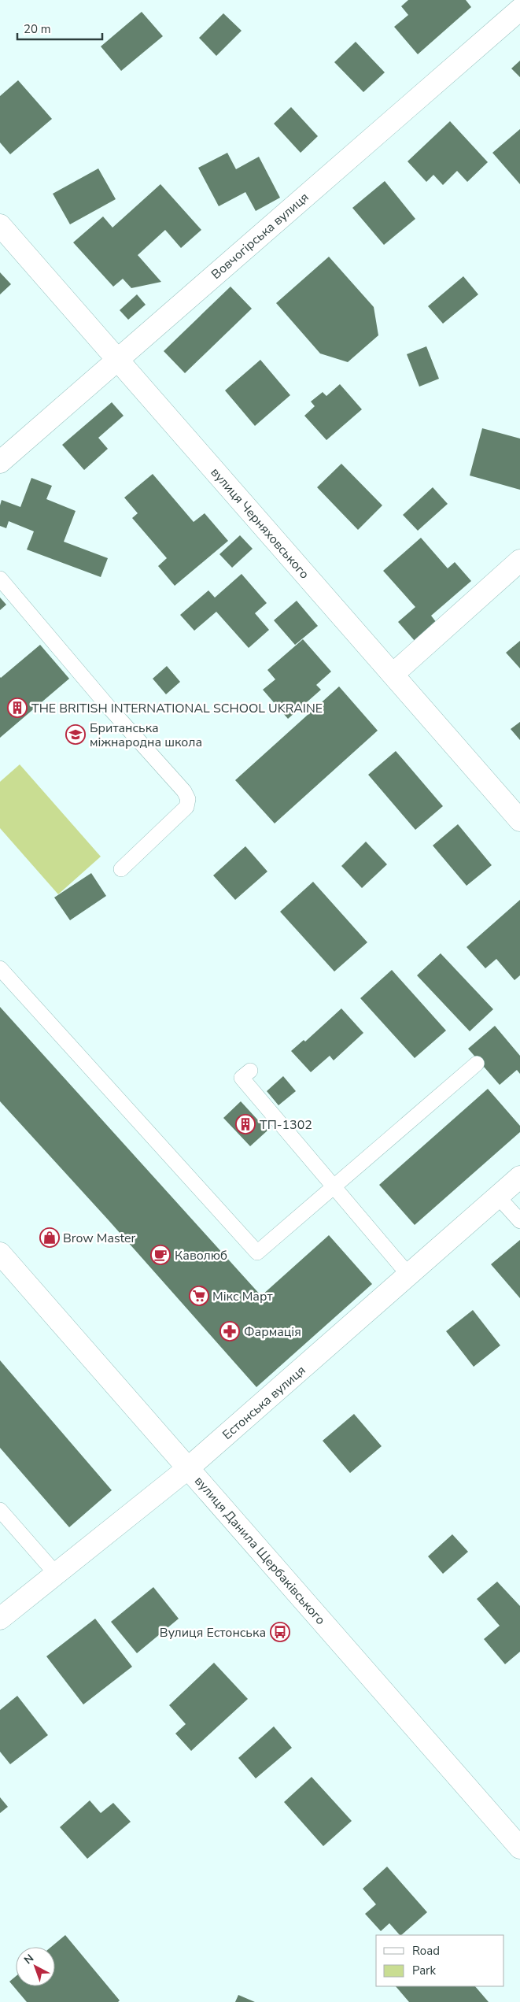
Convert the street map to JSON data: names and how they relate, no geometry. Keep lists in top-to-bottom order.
{
  "streets": {
    "street": [
      "Вовчогірська вулиця",
      "вулиця Черняховського",
      "Естонська вулиця",
      "вулиця Данила Щербаківського"
    ]
  },
  "crossings": [
    ["Вовчогірська вулиця", "вулиця Черняховського"],
    ["Естонська вулиця", "вулиця Данила Щербаківського"]
  ],
  "places": {
    "building": ["THE BRITISH INTERNATIONAL SCHOOL UKRAINE", "ТП-1302"],
    "school or university": ["Британська міжнародна школа"],
    "shop": ["Brow Master"],
    "cafe": ["Каволюб"],
    "supermarket": ["Мікс Март"],
    "pharmacy": ["Фармація"],
    "bus stop": ["Вулиця Естонська"]
  },
  "legend": ["Road", "Park"],
  "scale_bar": "20 m",
  "north": "top left"
}
